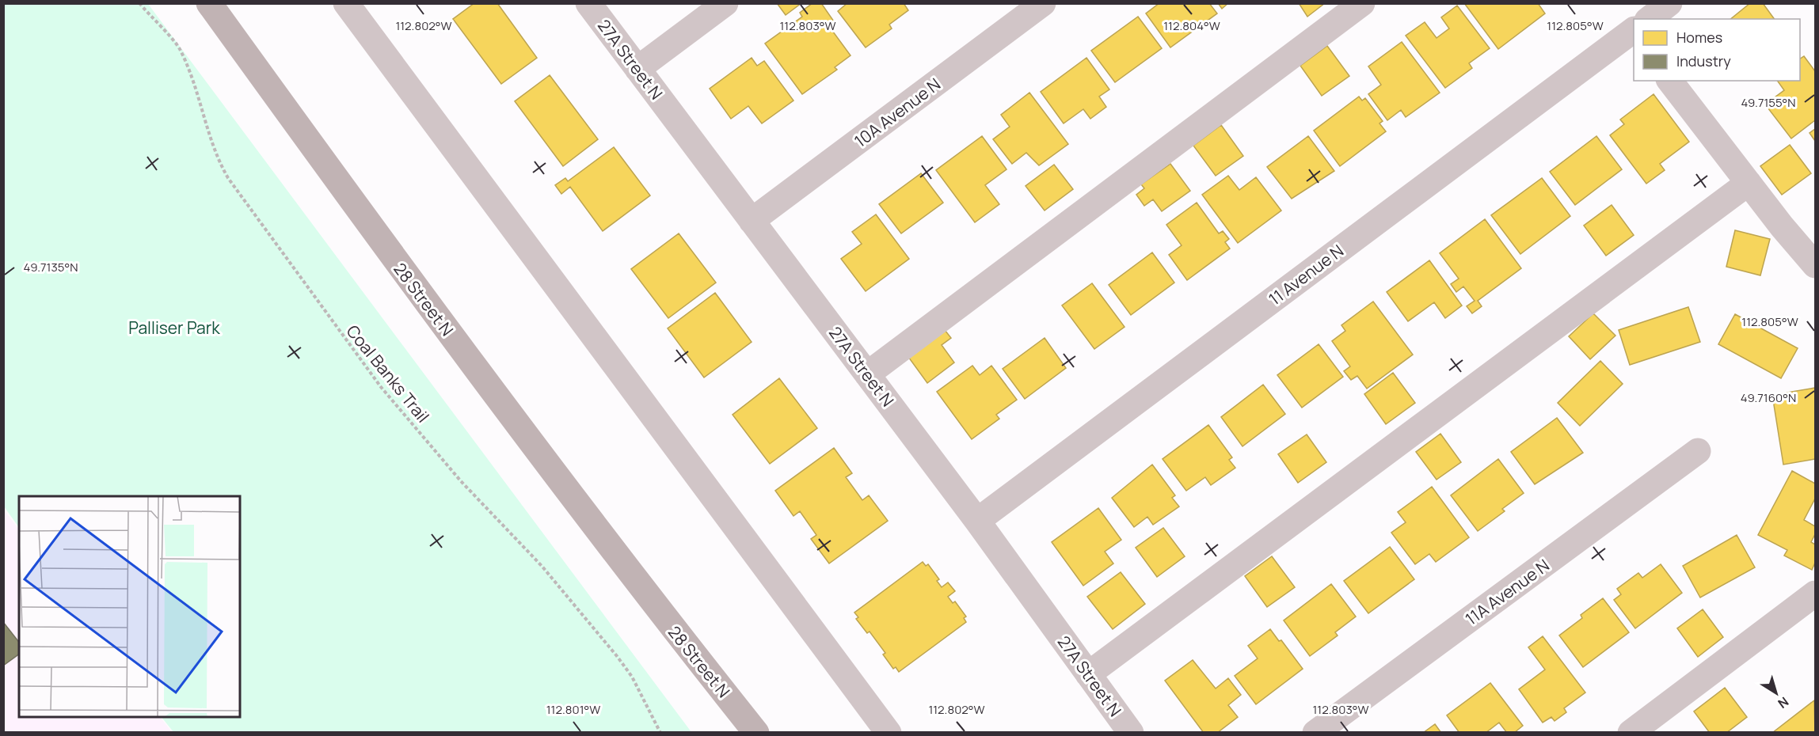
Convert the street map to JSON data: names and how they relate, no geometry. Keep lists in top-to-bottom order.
{
  "streets": {
    "main road": ["28 Street N"],
    "street": [
      "27A Street N",
      "10A Avenue N",
      "11 Avenue N",
      "11A Avenue N"
    ],
    "path": ["Coal Banks Trail"]
  },
  "crossings": [
    ["27A Street N", "10A Avenue N"],
    ["27A Street N", "11 Avenue N"]
  ],
  "parks": ["Palliser Park"],
  "legend": ["Homes", "Industry"],
  "north": "bottom right",
  "coordinates": [
    "112.802°W",
    "112.803°W",
    "112.804°W",
    "112.805°W",
    "49.7155°N",
    "49.7135°N",
    "49.7160°N",
    "112.801°W"
  ]
}
